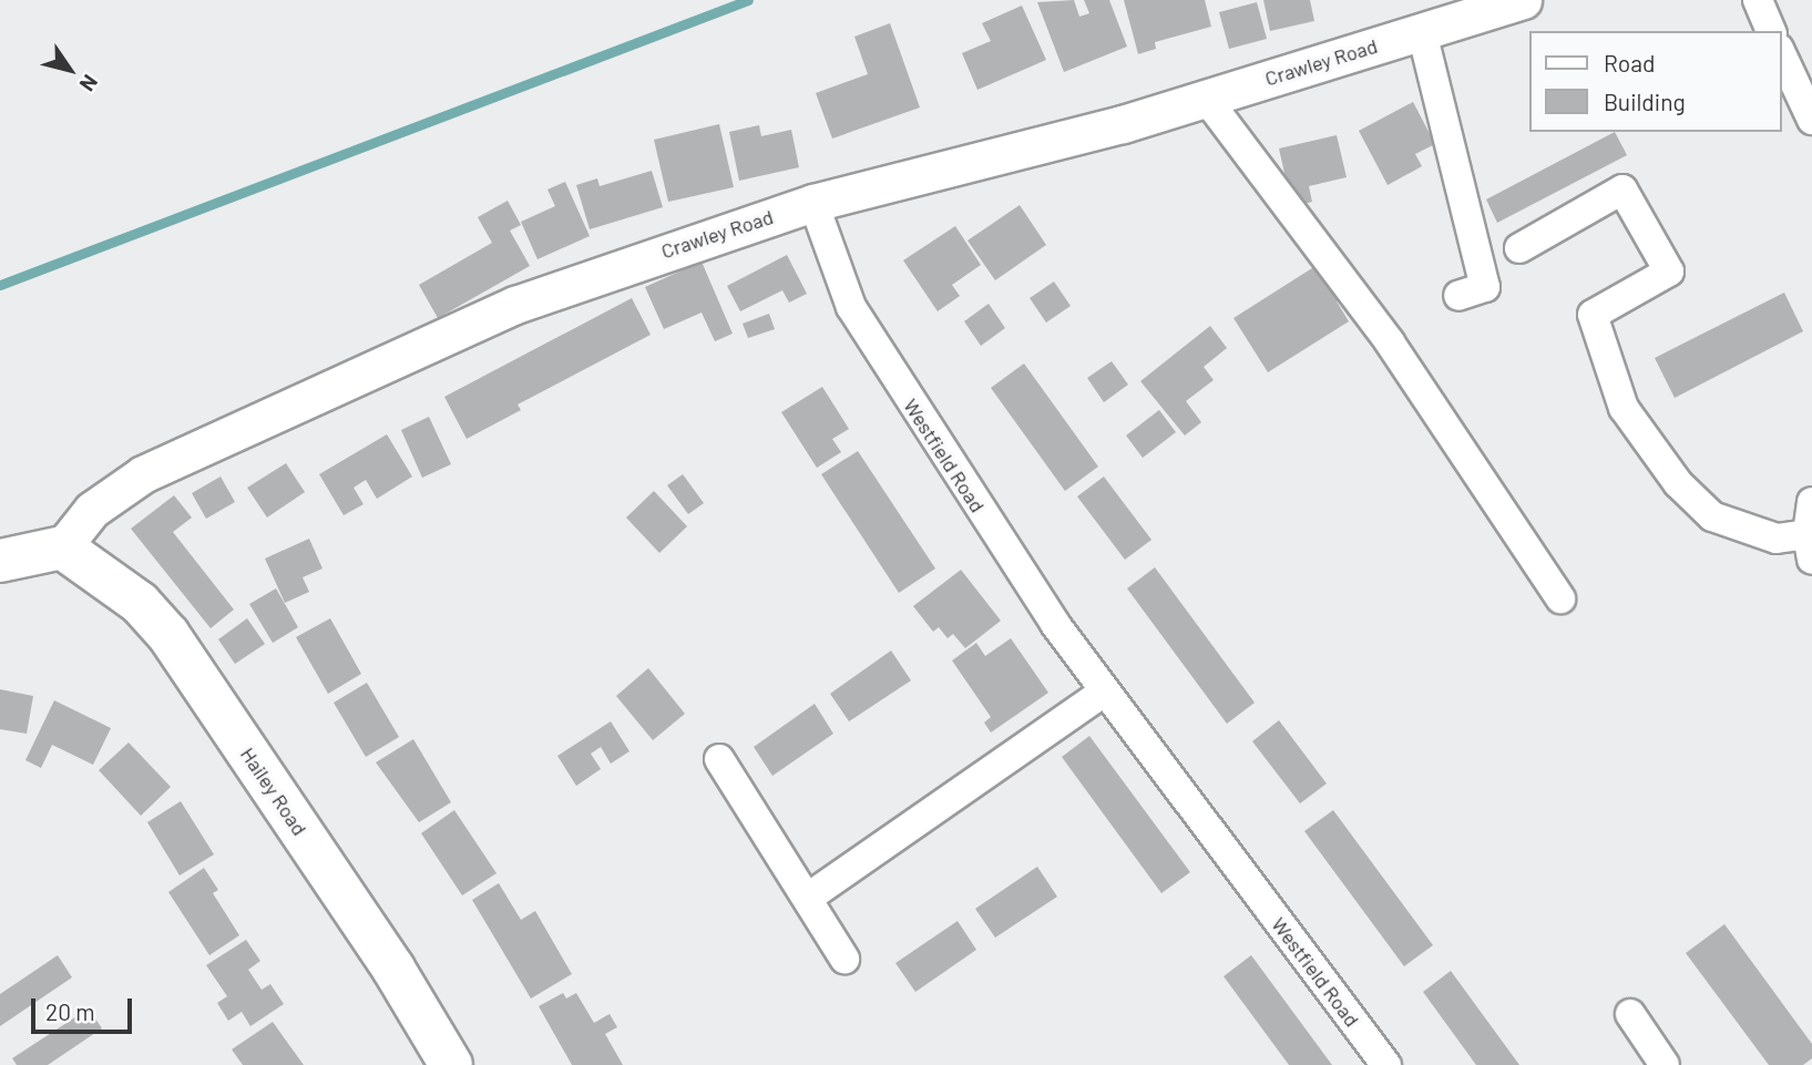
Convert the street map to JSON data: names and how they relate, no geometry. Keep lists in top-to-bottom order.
{
  "streets": {
    "main road": ["Hailey Road"],
    "street": ["Crawley Road", "Westfield Road"]
  },
  "crossings": [
    ["Crawley Road", "Westfield Road"],
    ["Crawley Road", "Hailey Road"]
  ],
  "legend": ["Road", "Building"],
  "scale_bar": "20 m",
  "north": "bottom right"
}
